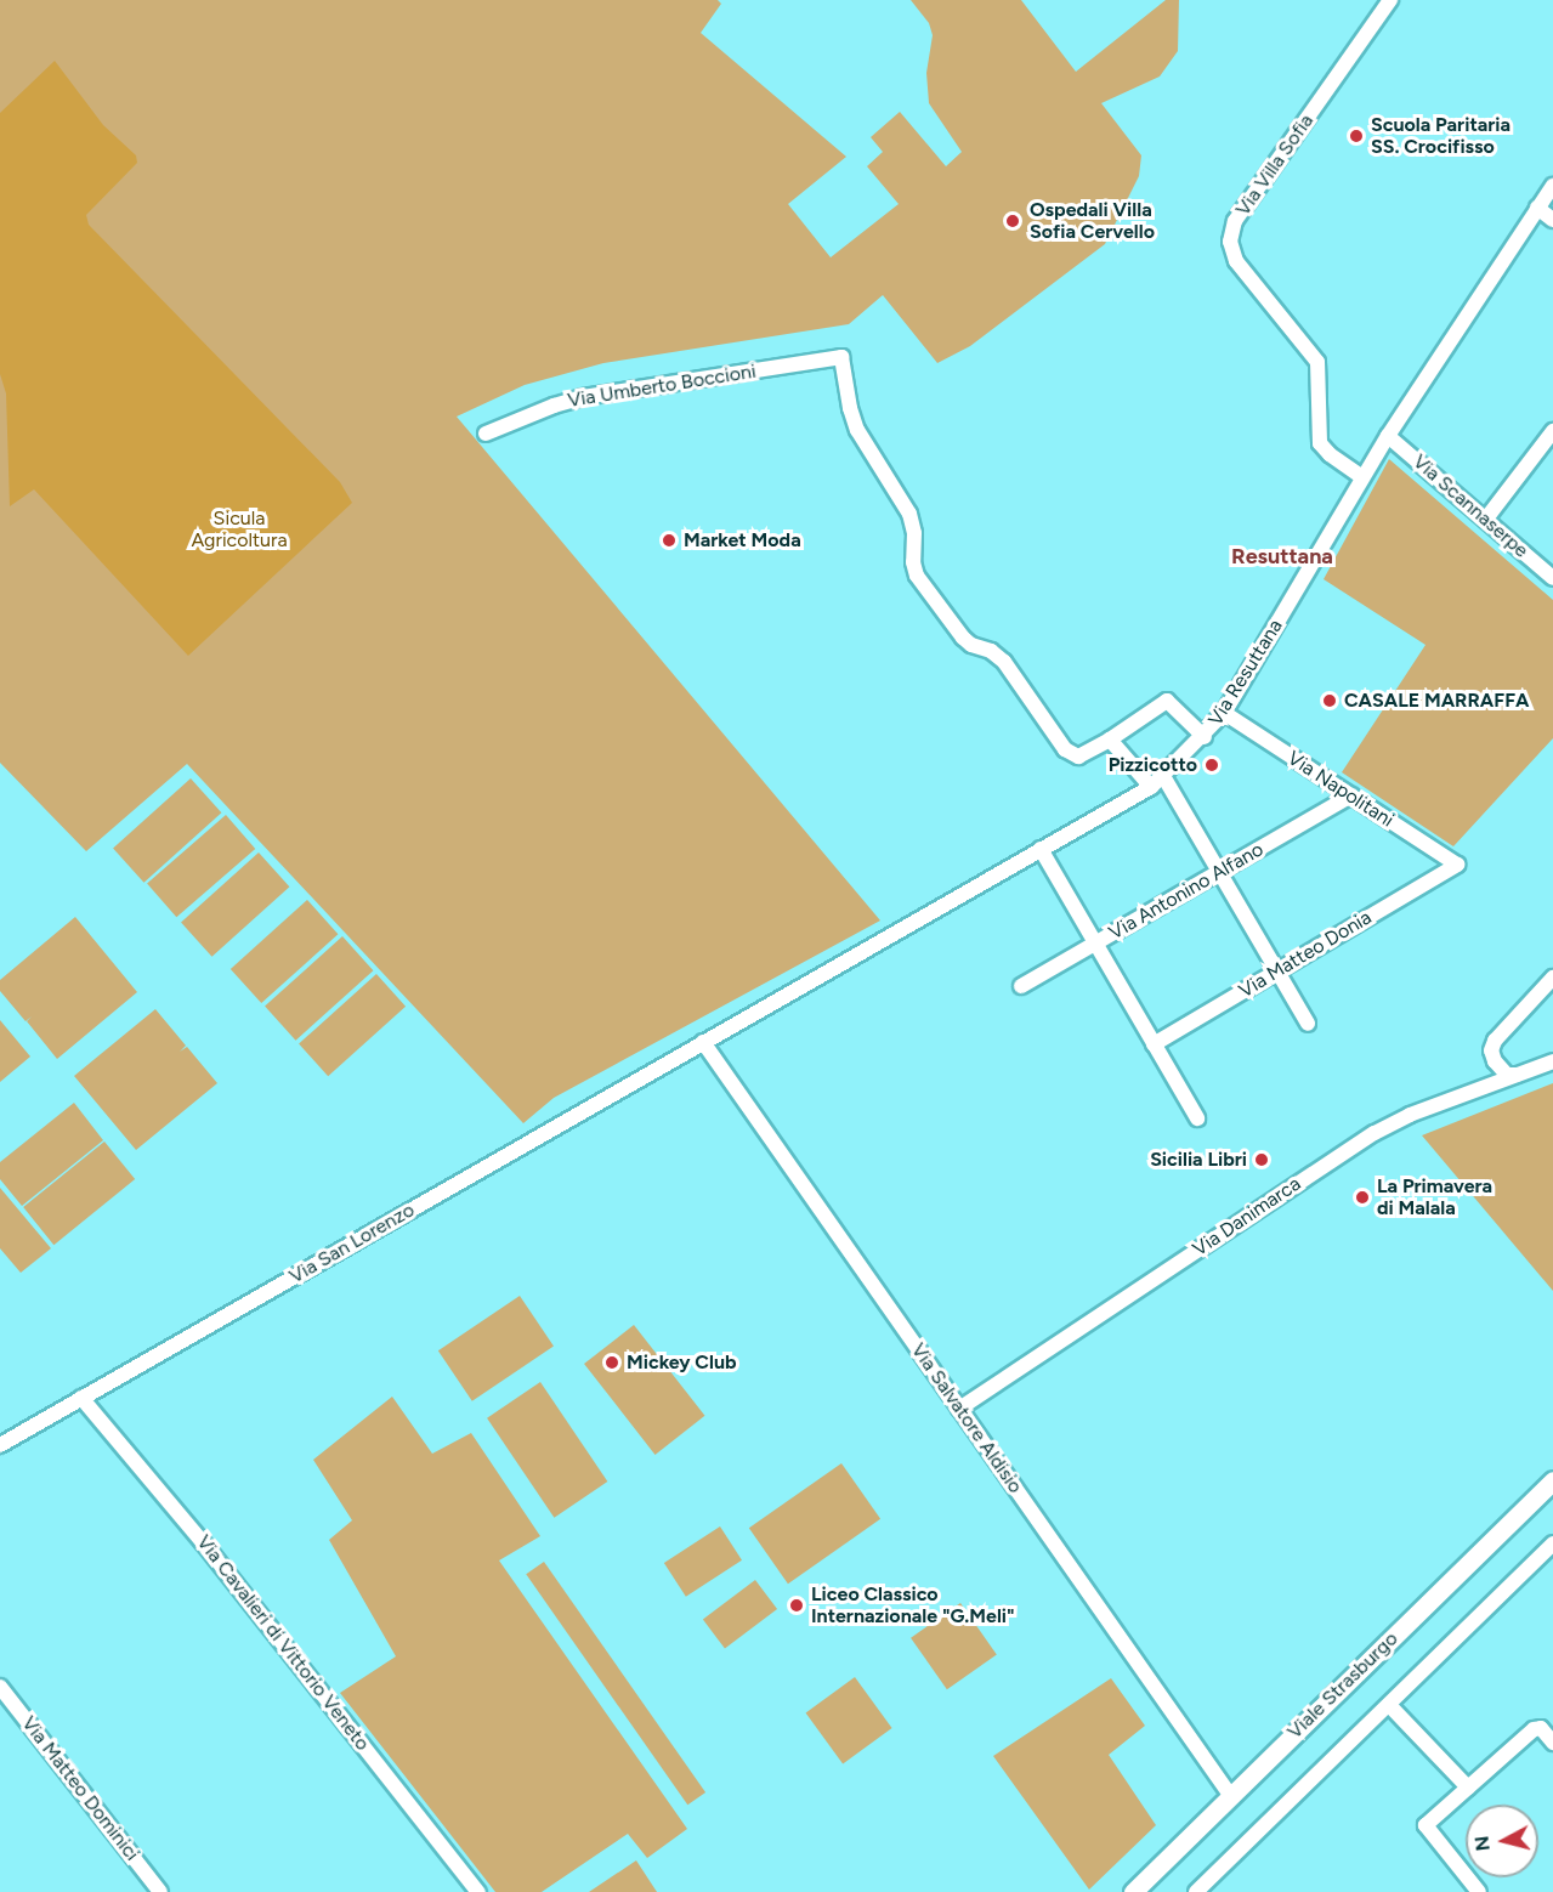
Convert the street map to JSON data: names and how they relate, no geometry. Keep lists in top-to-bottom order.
{
  "streets": {
    "street": [
      "Via Villa Sofia",
      "Via Umberto Boccioni",
      "Via Scannaserpe",
      "Via Resuttana",
      "Via Napolitani",
      "Via Antonino Alfano",
      "Via Matteo Donia",
      "Via Danimarca",
      "Via San Lorenzo",
      "Via Salvatore Aldisio",
      "Via Cavalieri di Vittorio Veneto",
      "Viale Strasburgo",
      "Via Matteo Dominici"
    ]
  },
  "crossings": [
    ["Via Villa Sofia", "Via Resuttana"],
    ["Via Scannaserpe", "Via Resuttana"],
    ["Via Resuttana", "Via Napolitani"],
    ["Via Resuttana", "Via San Lorenzo"],
    ["Via Resuttana", "Via Salvatore Aldisio"],
    ["Via Napolitani", "Via Antonino Alfano"],
    ["Via Napolitani", "Via Matteo Donia"],
    ["Via Danimarca", "Via Salvatore Aldisio"],
    ["Via San Lorenzo", "Via Salvatore Aldisio"],
    ["Via San Lorenzo", "Via Cavalieri di Vittorio Veneto"],
    ["Via Salvatore Aldisio", "Viale Strasburgo"]
  ],
  "districts": ["Resuttana"],
  "parks": ["Sicula Agricoltura"],
  "places": [
    "Scuola Paritaria SS. Crocifisso",
    "Ospedali Villa Sofia Cervello",
    "Market Moda",
    "CASALE MARRAFFA",
    "Pizzicotto",
    "Sicilia Libri",
    "La Primavera di Malala",
    "Mickey Club",
    "Liceo Classico Internazionale \"G.Meli\""
  ],
  "north": "left"
}
